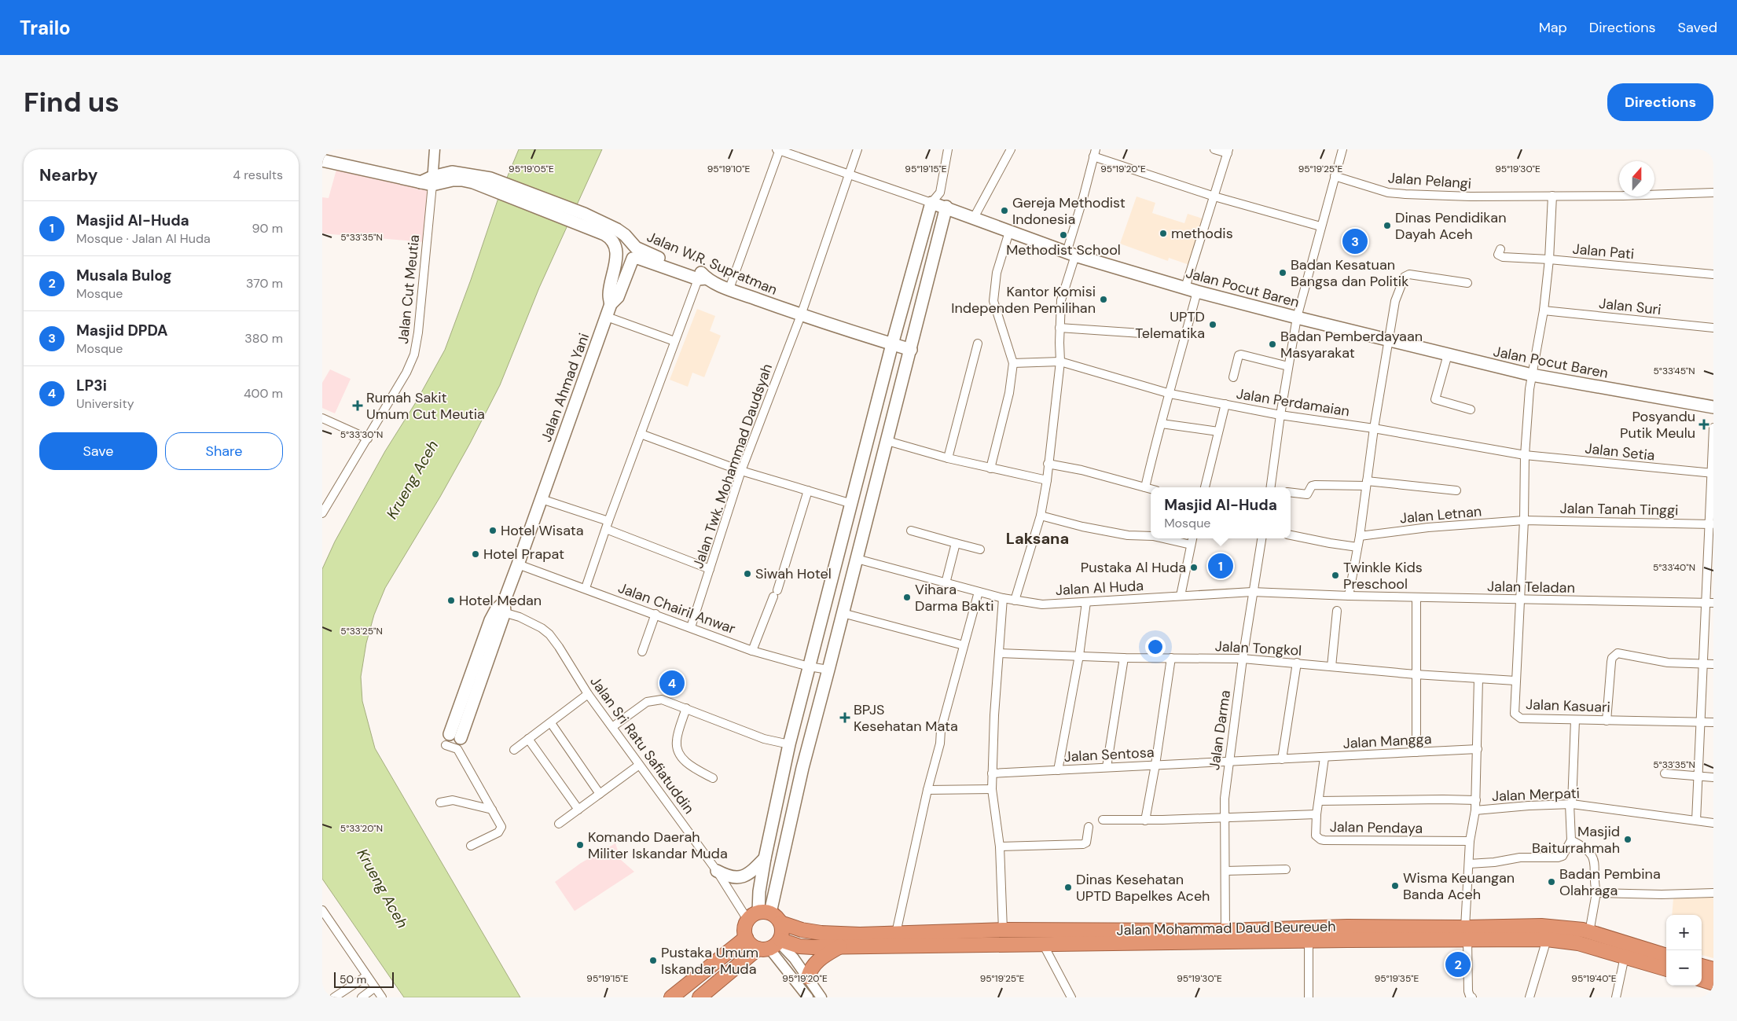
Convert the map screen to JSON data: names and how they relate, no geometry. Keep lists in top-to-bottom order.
{
  "streets": {
    "highway": ["Jalan Mohammad Daud Beureueh"],
    "main road": ["Jalan W.R. Supratman", "Jalan Pocut Baren", "Jalan Ahmad Yani"],
    "street": [
      "Jalan Pelangi",
      "Jalan Pati",
      "Jalan Cut Meutia",
      "Jalan Suri",
      "Jalan Perdamaian",
      "Jalan Setia",
      "Jalan Twk. Mohammad Daudsyah",
      "Jalan Tanah Tinggi",
      "Jalan Letnan",
      "Jalan Teladan",
      "Jalan Al Huda",
      "Jalan Chairil Anwar",
      "Jalan Tongkol",
      "Jalan Kasuari",
      "Jalan Darma",
      "Jalan Mangga",
      "Jalan Sri Ratu Safiatuddin",
      "Jalan Sentosa",
      "Jalan Merpati",
      "Jalan Pendaya"
    ]
  },
  "crossings": [
    ["Jalan Pelangi", "Jalan Kasuari"],
    ["Jalan Pati", "Jalan Kasuari"],
    ["Jalan W.R. Supratman", "Jalan Cut Meutia"],
    ["Jalan W.R. Supratman", "Jalan Ahmad Yani"],
    ["Jalan W.R. Supratman", "Jalan Twk. Mohammad Daudsyah"],
    ["Jalan Pocut Baren", "Jalan Twk. Mohammad Daudsyah"],
    ["Jalan Pocut Baren", "Jalan Kasuari"],
    ["Jalan Suri", "Jalan Kasuari"],
    ["Jalan Ahmad Yani", "Jalan Chairil Anwar"],
    ["Jalan Ahmad Yani", "Jalan Sri Ratu Safiatuddin"],
    ["Jalan Perdamaian", "Jalan Setia"],
    ["Jalan Perdamaian", "Jalan Kasuari"],
    ["Jalan Setia", "Jalan Kasuari"],
    ["Jalan Twk. Mohammad Daudsyah", "Jalan Chairil Anwar"],
    ["Jalan Tanah Tinggi", "Jalan Letnan"],
    ["Jalan Tanah Tinggi", "Jalan Kasuari"],
    ["Jalan Letnan", "Jalan Kasuari"],
    ["Jalan Teladan", "Jalan Al Huda"],
    ["Jalan Teladan", "Jalan Kasuari"],
    ["Jalan Al Huda", "Jalan Darma"],
    ["Jalan Tongkol", "Jalan Kasuari"],
    ["Jalan Tongkol", "Jalan Darma"],
    ["Jalan Darma", "Jalan Mangga"],
    ["Jalan Darma", "Jalan Sentosa"],
    ["Jalan Darma", "Jalan Mohammad Daud Beureueh"],
    ["Jalan Mangga", "Jalan Sentosa"],
    ["Jalan Mangga", "Jalan Pendaya"],
    ["Jalan Sri Ratu Safiatuddin", "Jalan Mohammad Daud Beureueh"],
    ["Jalan Merpati", "Jalan Pendaya"],
    ["Jalan Merpati", "Jalan Mohammad Daud Beureueh"]
  ],
  "districts": ["Laksana"],
  "water": ["Krueng Aceh"],
  "places": {
    "other": [
      "Gereja Methodist Indonesia",
      "Dinas Pendidikan Dayah Aceh",
      "methodis",
      "Methodist School",
      "Badan Kesatuan Bangsa dan Politik",
      "Kantor Komisi Independen Pemilihan",
      "UPTD Telematika",
      "Badan Pemberdayaan Masyarakat",
      "Hotel Wisata",
      "Hotel Prapat",
      "Pustaka Al Huda",
      "Siwah Hotel",
      "Twinkle Kids Preschool",
      "Vihara Darma Bakti",
      "Hotel Medan",
      "Masjid Baiturrahmah",
      "Komando Daerah Militer Iskandar Muda",
      "Badan Pembina Olahraga",
      "Wisma Keuangan Banda Aceh",
      "Dinas Kesehatan UPTD Bapelkes Aceh",
      "Pustaka Umum Iskandar Muda"
    ],
    "health": ["Rumah Sakit Umum Cut Meutia", "Posyandu Putik Meulu", "BPJS Kesehatan Mata"]
  },
  "scale_bar": "50 m",
  "north": "top",
  "page": {
    "header": "Trailo",
    "nav": ["Map", "Directions", "Saved"],
    "buttons": [
      "Directions",
      ["Save", "Share"]
    ],
    "title": "Find us",
    "heading": ["Nearby", "4 results"],
    "list": [
      {
        "mark": "1",
        "name": "Masjid Al-Huda",
        "note": "Mosque · Jalan Al Huda",
        "value": "90 m"
      },
      {
        "mark": "2",
        "name": "Musala Bulog",
        "note": "Mosque",
        "value": "370 m"
      },
      {
        "mark": "3",
        "name": "Masjid DPDA",
        "note": "Mosque",
        "value": "380 m"
      },
      {
        "mark": "4",
        "name": "LP3i",
        "note": "University",
        "value": "400 m"
      }
    ],
    "pins": [
      "3",
      "1",
      "4",
      "2"
    ],
    "popup": ["Masjid Al-Huda", "Mosque"],
    "map_buttons": ["+", "−"],
    "scale": "50 m"
  },
  "coordinates": [
    "95°19'15\"E",
    "95°19'05\"E",
    "95°19'10\"E",
    "95°19'20\"E",
    "95°19'25\"E",
    "95°19'30\"E",
    "5°33'35\"N",
    "5°33'45\"N",
    "5°33'30\"N",
    "5°33'40\"N",
    "5°33'25\"N",
    "5°33'20\"N",
    "95°19'35\"E",
    "95°19'40\"E"
  ]
}
